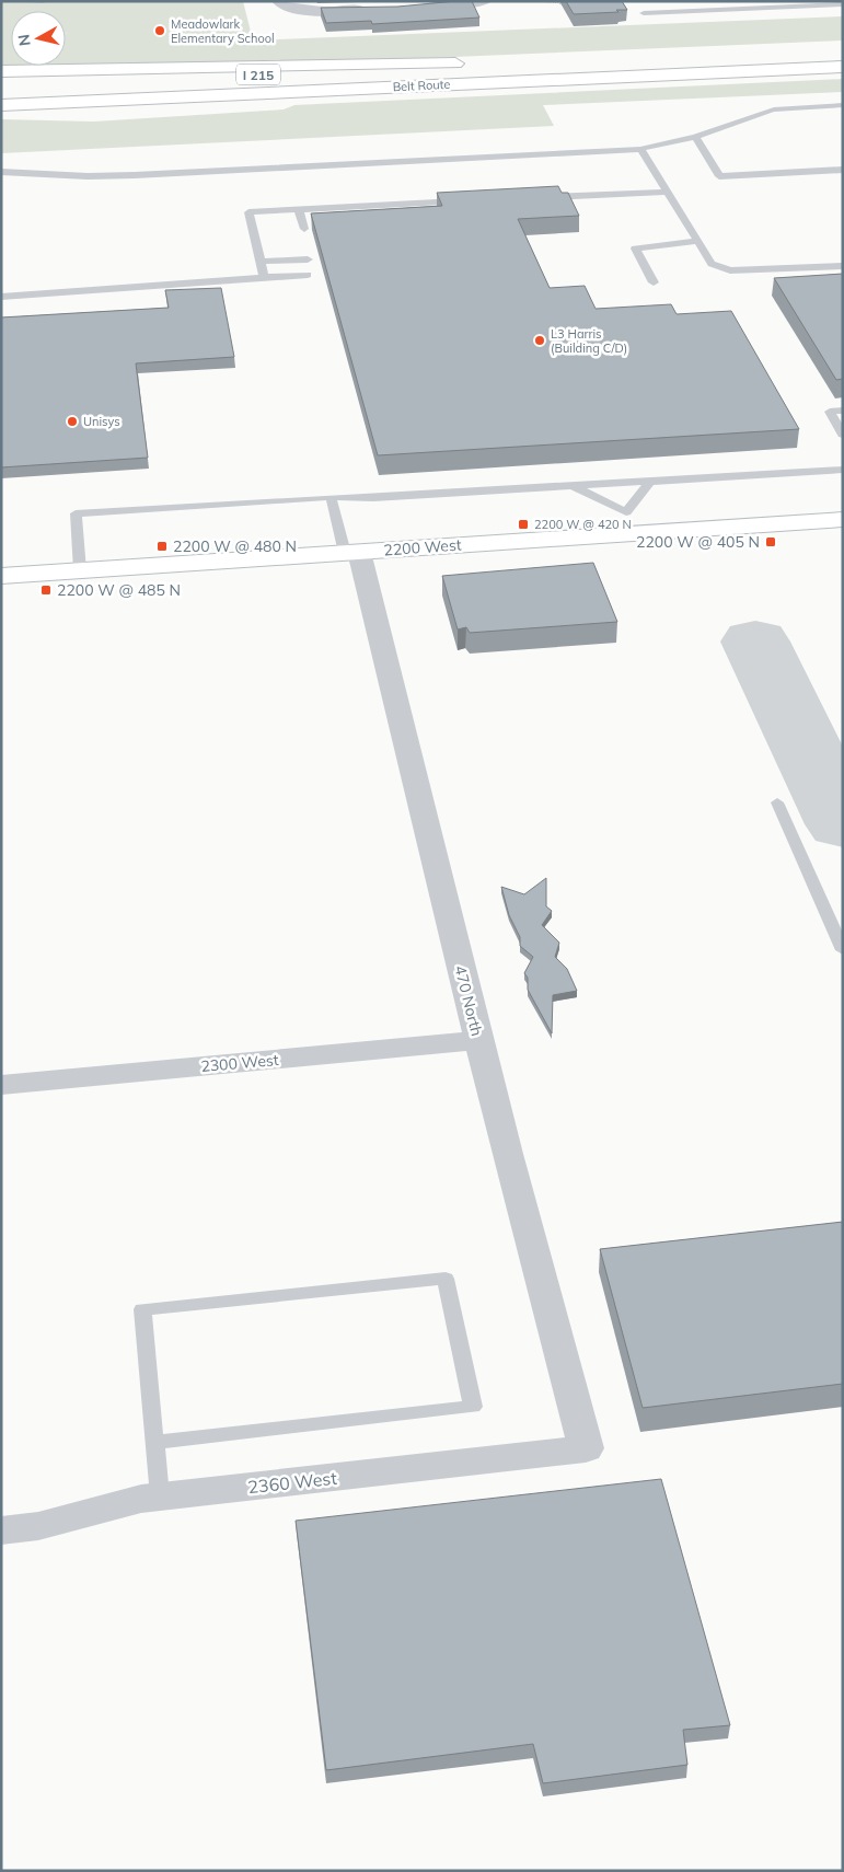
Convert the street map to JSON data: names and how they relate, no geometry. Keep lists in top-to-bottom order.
{
  "streets": {
    "main road": ["I 215", "Belt Route", "2200 West"],
    "street": ["470 North", "2300 West", "2360 West"]
  },
  "crossings": [
    ["2200 West", "470 North"],
    ["470 North", "2300 West"],
    ["470 North", "2360 West"]
  ],
  "places": {
    "other": ["Meadowlark Elementary School", "L3 Harris (Building C/D)", "Unisys"],
    "transit": [
      "2200 W @ 420 N",
      "2200 W @ 405 N",
      "2200 W @ 480 N",
      "2200 W @ 485 N"
    ]
  },
  "north": "left"
}
